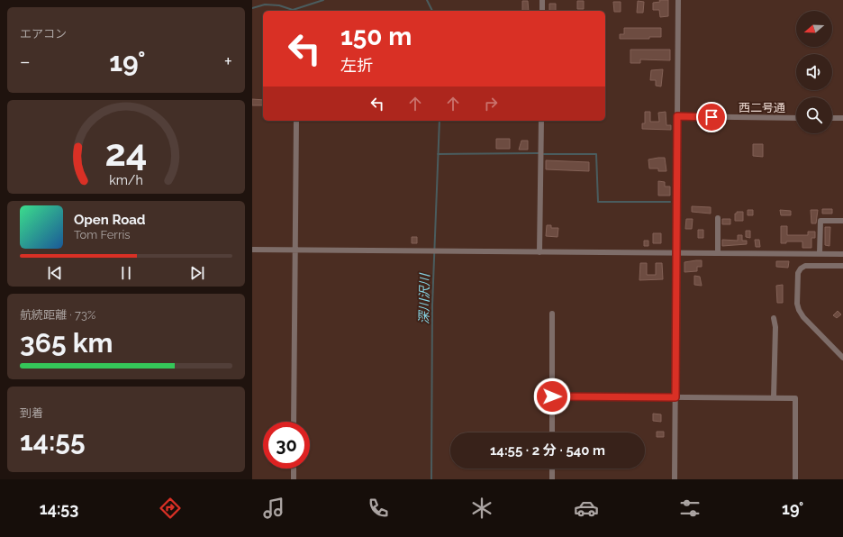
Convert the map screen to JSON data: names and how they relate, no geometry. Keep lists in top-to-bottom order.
{
  "streets": {
    "street": ["西二号通"]
  },
  "water": ["深川沢川"],
  "north": "left",
  "page": {
    "tile": [
      "エアコン",
      ["航続距離 · 73%", "365 km"],
      ["到着", "14:55"]
    ],
    "turn": ["150 m", "左折"],
    "heat": ["−", "19°", "+"],
    "song": ["Open Road", "Tom Ferris"],
    "limit": "30",
    "trip": "14:55 · 2 分 · 540 m",
    "tabs": ["14:53", "19°"],
    "gauge": ["24", "km/h"]
  }
}
